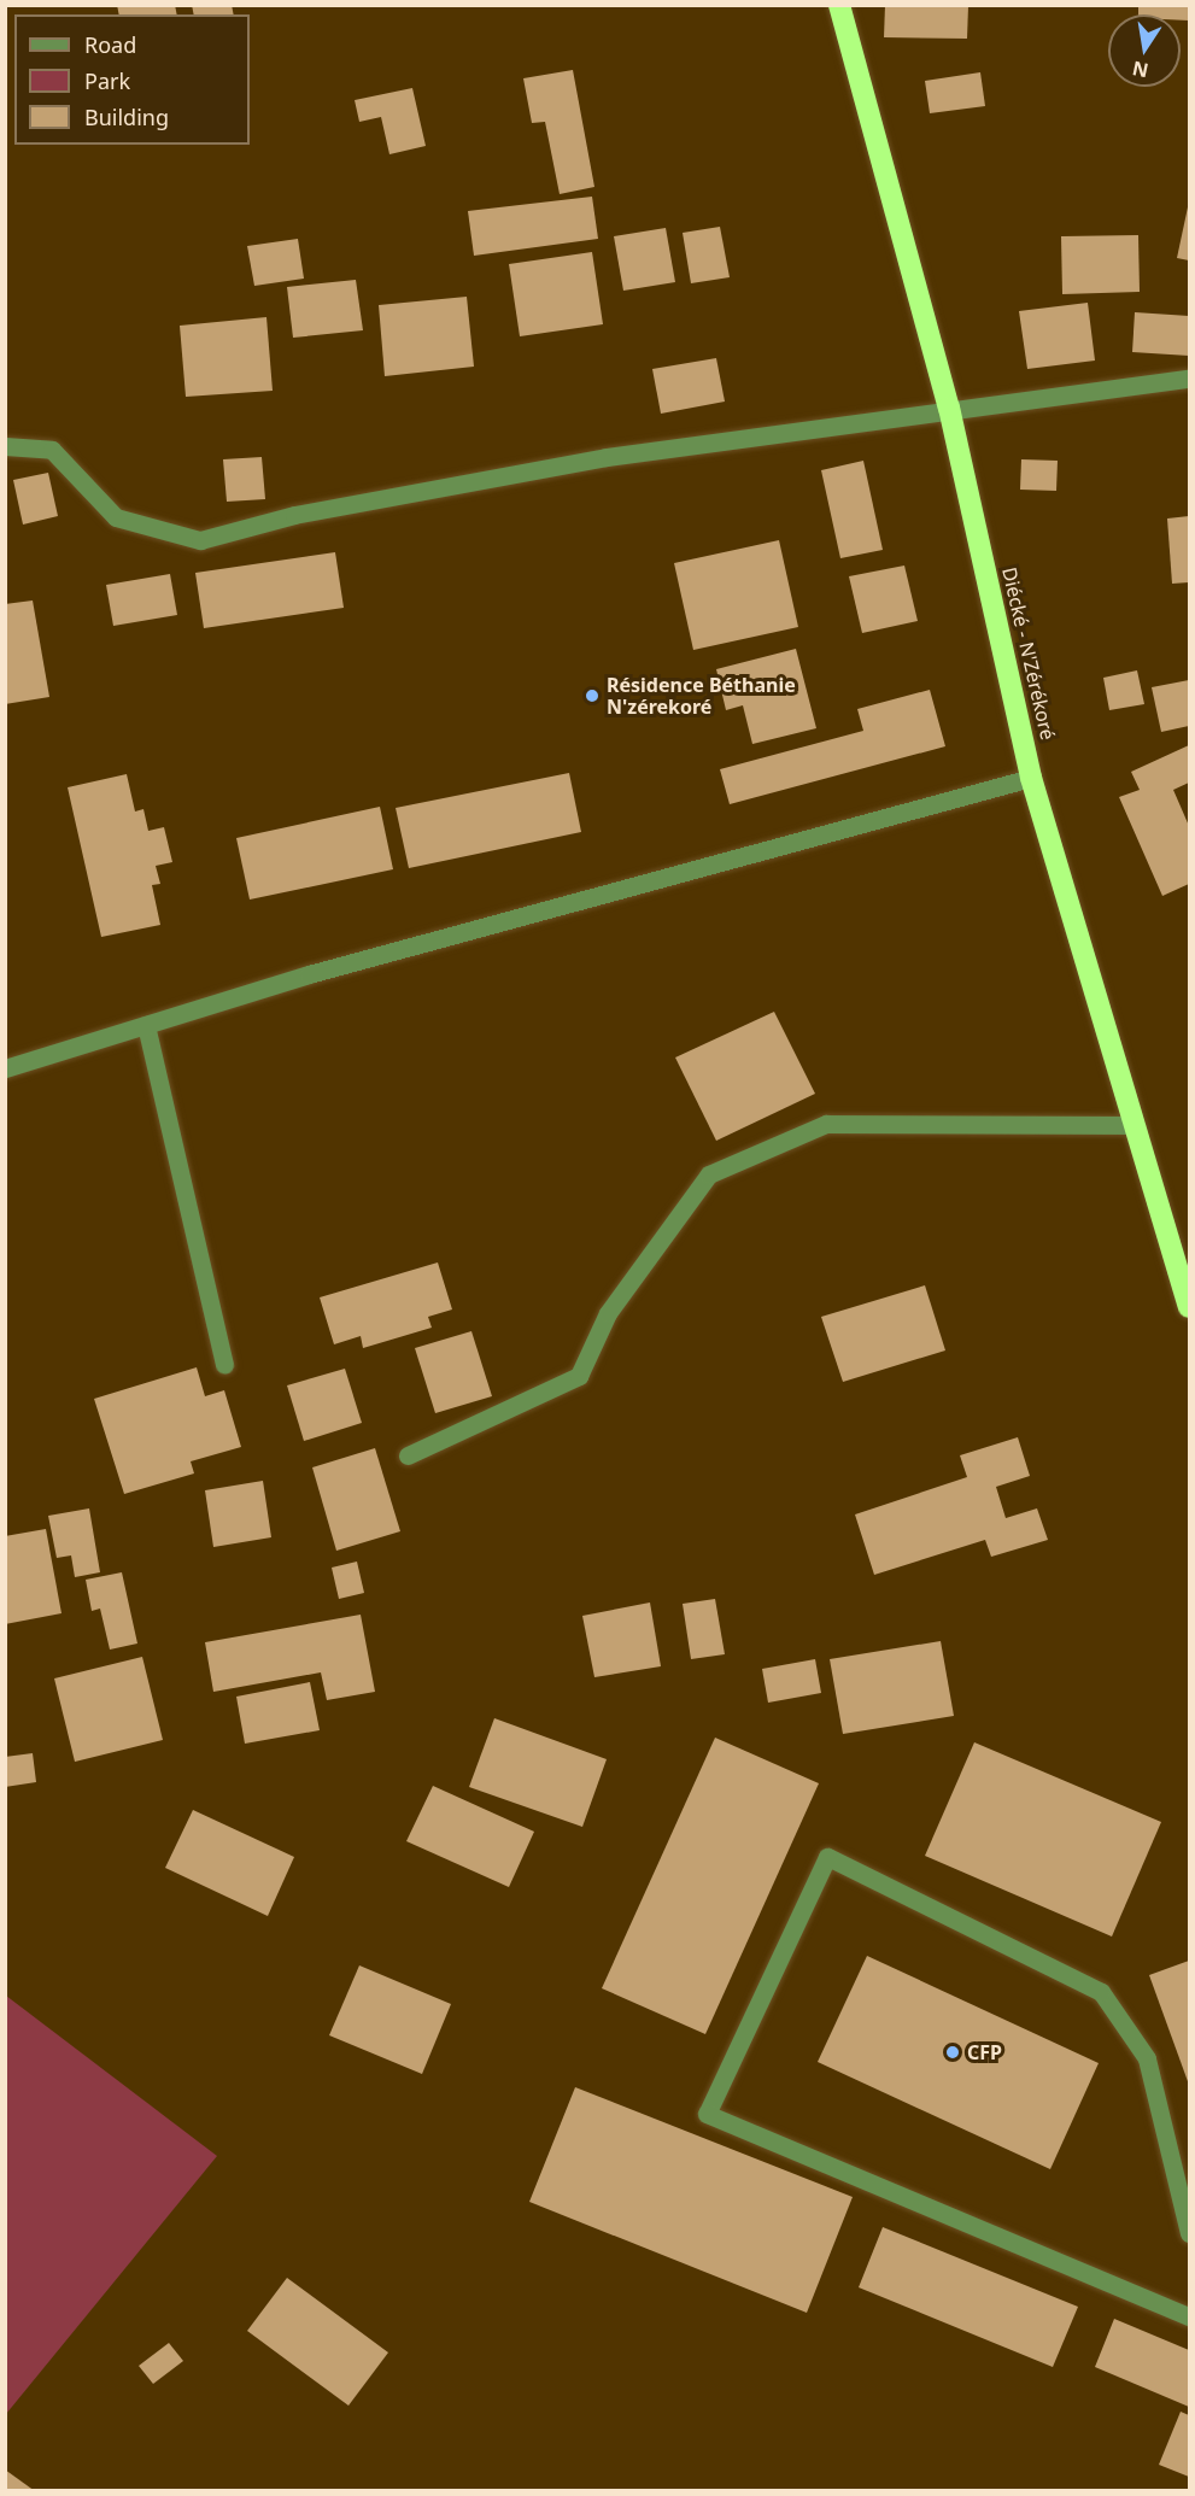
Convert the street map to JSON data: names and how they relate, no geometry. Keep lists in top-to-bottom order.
{
  "streets": {
    "highway": ["Diécké - N'Zérékoré"]
  },
  "places": ["Résidence Béthanie N'zérekoré", "CFP"],
  "legend": ["Road", "Park", "Building"],
  "north": "bottom"
}
